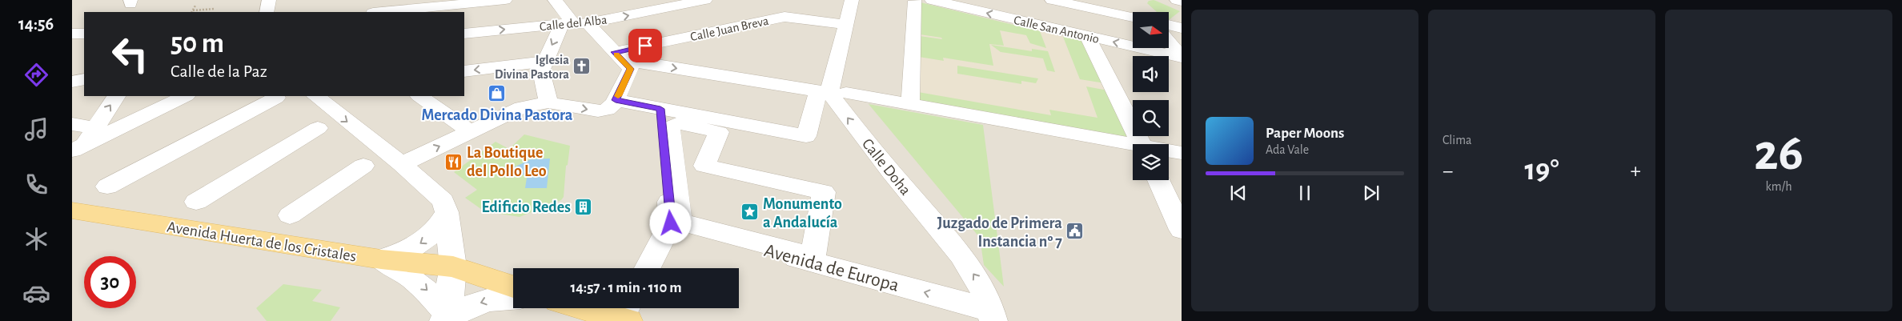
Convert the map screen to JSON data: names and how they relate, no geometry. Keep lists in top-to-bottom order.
{
  "streets": {
    "main road": ["Avenida Huerta de los Cristales"],
    "street": [
      "Calle del Alba",
      "Calle Juan Breva",
      "Calle San Antonio",
      "Calle Doha",
      "Avenida de Europa"
    ]
  },
  "crossings": [
    ["Calle del Alba", "Calle Juan Breva"],
    ["Calle Doha", "Avenida de Europa"]
  ],
  "one_way": ["Calle Doha"],
  "places": {
    "church": ["Iglesia Divina Pastora"],
    "shop": ["Mercado Divina Pastora"],
    "restaurant": ["La Boutique del Pollo Leo"],
    "building": ["Edificio Redes"],
    "place": ["Monumento a Andalucía"],
    "public building": ["Juzgado de Primera Instancia nº 7"]
  },
  "north": "right",
  "page": {
    "tabs": "14:56",
    "tile": [
      "Clima",
      ["26", "km/h"]
    ],
    "turn": ["50 m", "Calle de la Paz"],
    "song": ["Paper Moons", "Ada Vale"],
    "heat": ["−", "19°", "+"],
    "limit": "30",
    "trip": "14:57 · 1 min · 110 m"
  }
}
